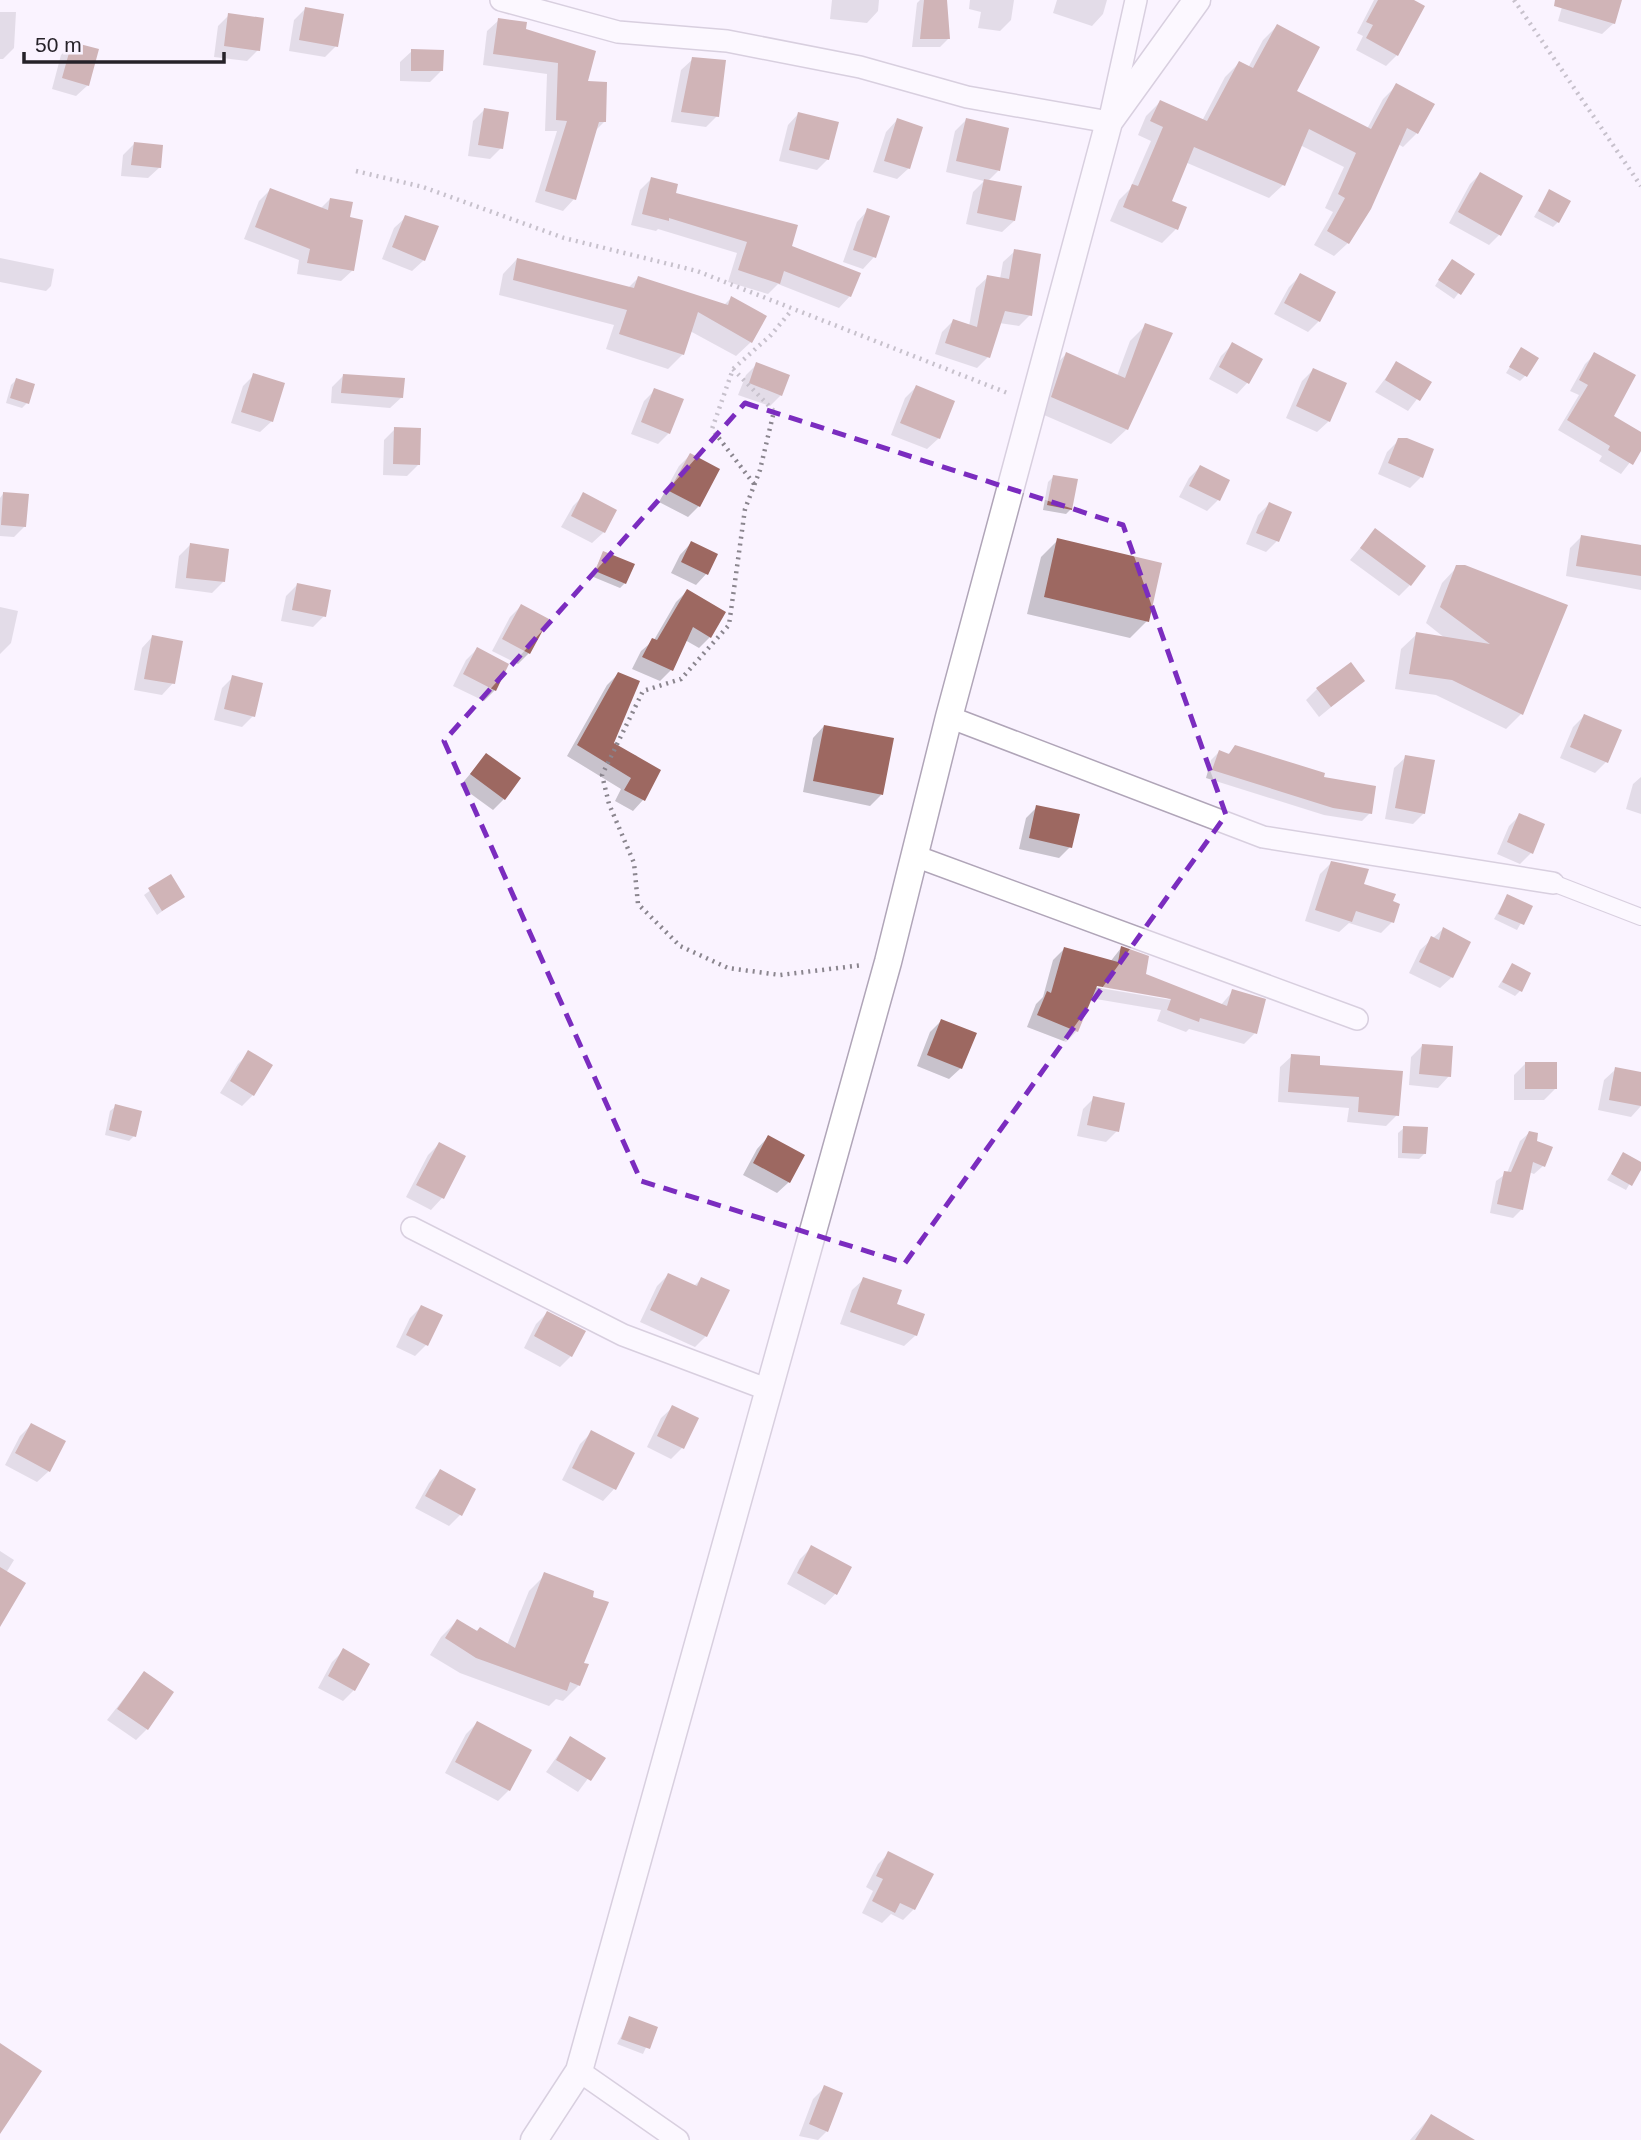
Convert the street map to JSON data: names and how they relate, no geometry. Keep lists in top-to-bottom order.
{
  "scale_bar": "50 m"
}
